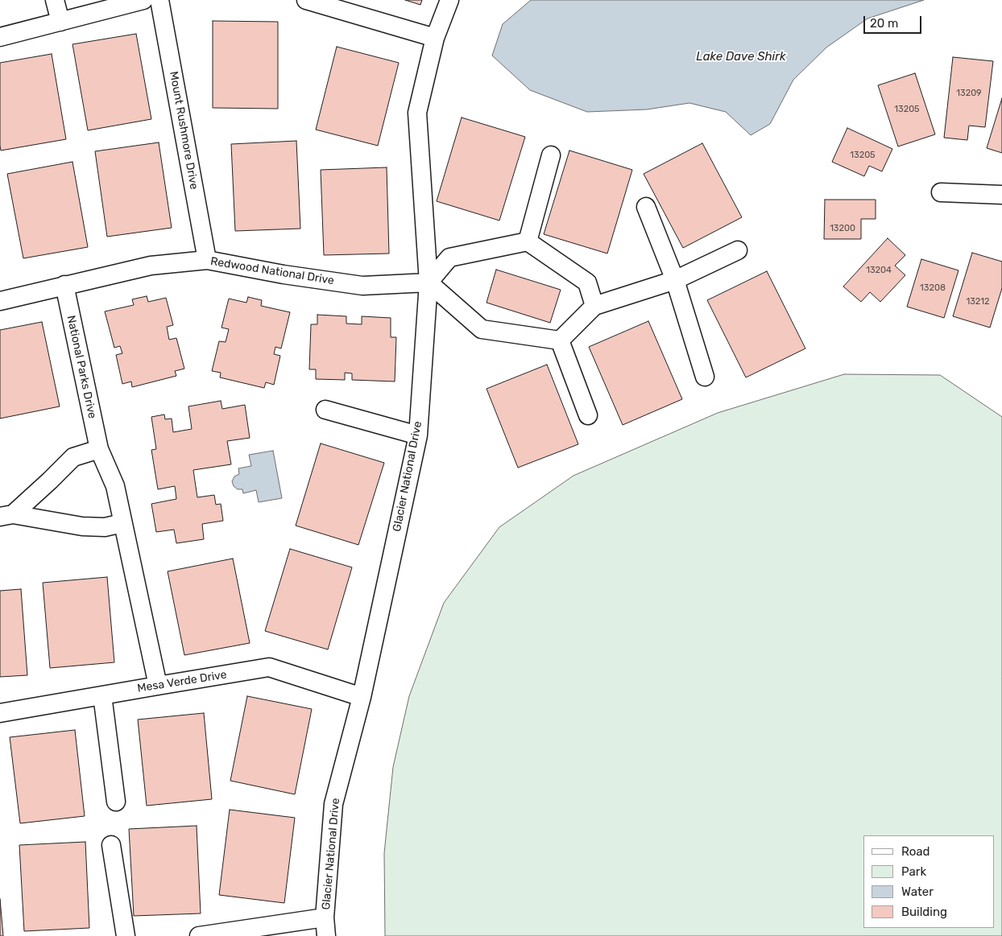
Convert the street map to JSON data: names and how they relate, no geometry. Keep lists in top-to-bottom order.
{
  "streets": {
    "street": [
      "Mount Rushmore Drive",
      "Redwood National Drive",
      "National Parks Drive",
      "Glacier National Drive",
      "Mesa Verde Drive"
    ]
  },
  "crossings": [
    ["Mount Rushmore Drive", "Redwood National Drive"],
    ["Redwood National Drive", "National Parks Drive"],
    ["Redwood National Drive", "Glacier National Drive"],
    ["National Parks Drive", "Mesa Verde Drive"],
    ["Glacier National Drive", "Mesa Verde Drive"]
  ],
  "water": ["Lake Dave Shirk"],
  "house_numbers": [
    "13209",
    "13205",
    "13205",
    "13200",
    "13204",
    "13208",
    "13212"
  ],
  "legend": [
    "Road",
    "Park",
    "Water",
    "Building"
  ],
  "scale_bar": "20 m"
}
